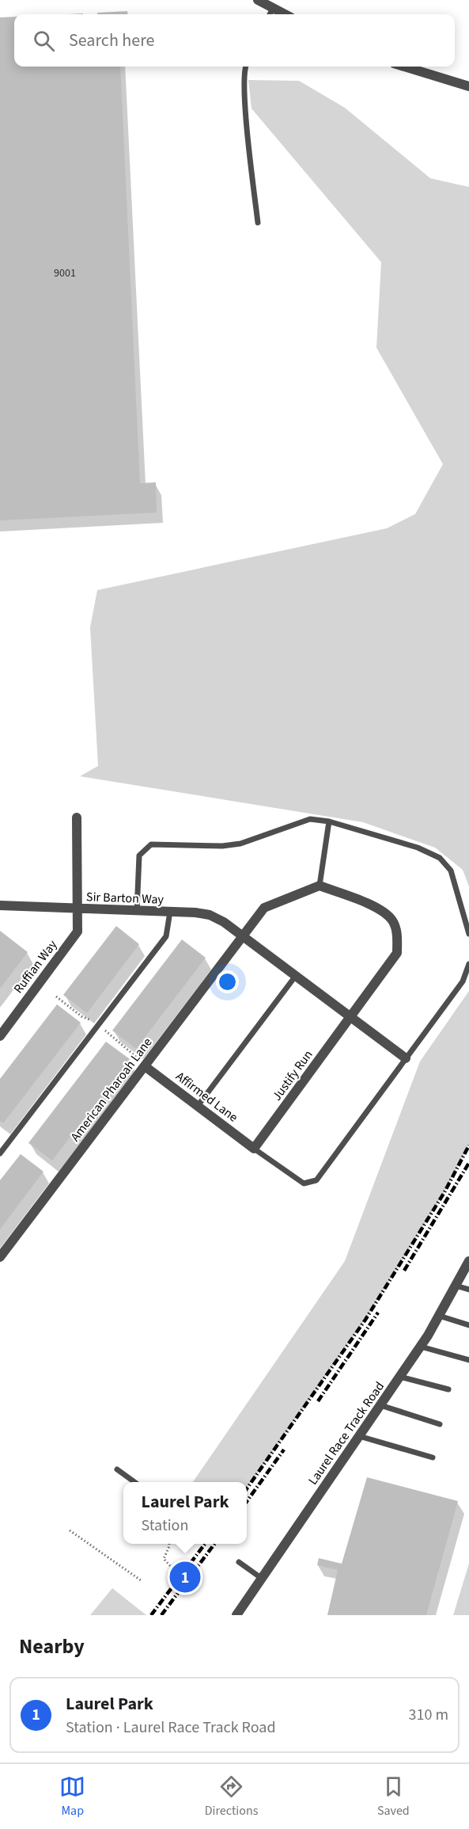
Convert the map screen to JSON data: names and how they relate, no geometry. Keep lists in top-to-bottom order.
{
  "streets": {
    "street": [
      "Sir Barton Way",
      "Ruffian Way",
      "Justify Run",
      "American Pharoah Lane",
      "Affirmed Lane",
      "Laurel Race Track Road"
    ]
  },
  "crossings": [
    ["Sir Barton Way", "Ruffian Way"],
    ["Sir Barton Way", "Justify Run"],
    ["Sir Barton Way", "American Pharoah Lane"],
    ["Justify Run", "American Pharoah Lane"],
    ["Justify Run", "Affirmed Lane"],
    ["American Pharoah Lane", "Affirmed Lane"]
  ],
  "house_numbers": ["9001"],
  "page": {
    "search": "Search here",
    "popup": ["Laurel Park", "Station"],
    "pins": "1",
    "heading": "Nearby",
    "list": [
      {
        "mark": "1",
        "name": "Laurel Park",
        "note": "Station · Laurel Race Track Road",
        "value": "310 m"
      }
    ],
    "nav": ["Map", "Directions", "Saved"]
  }
}
